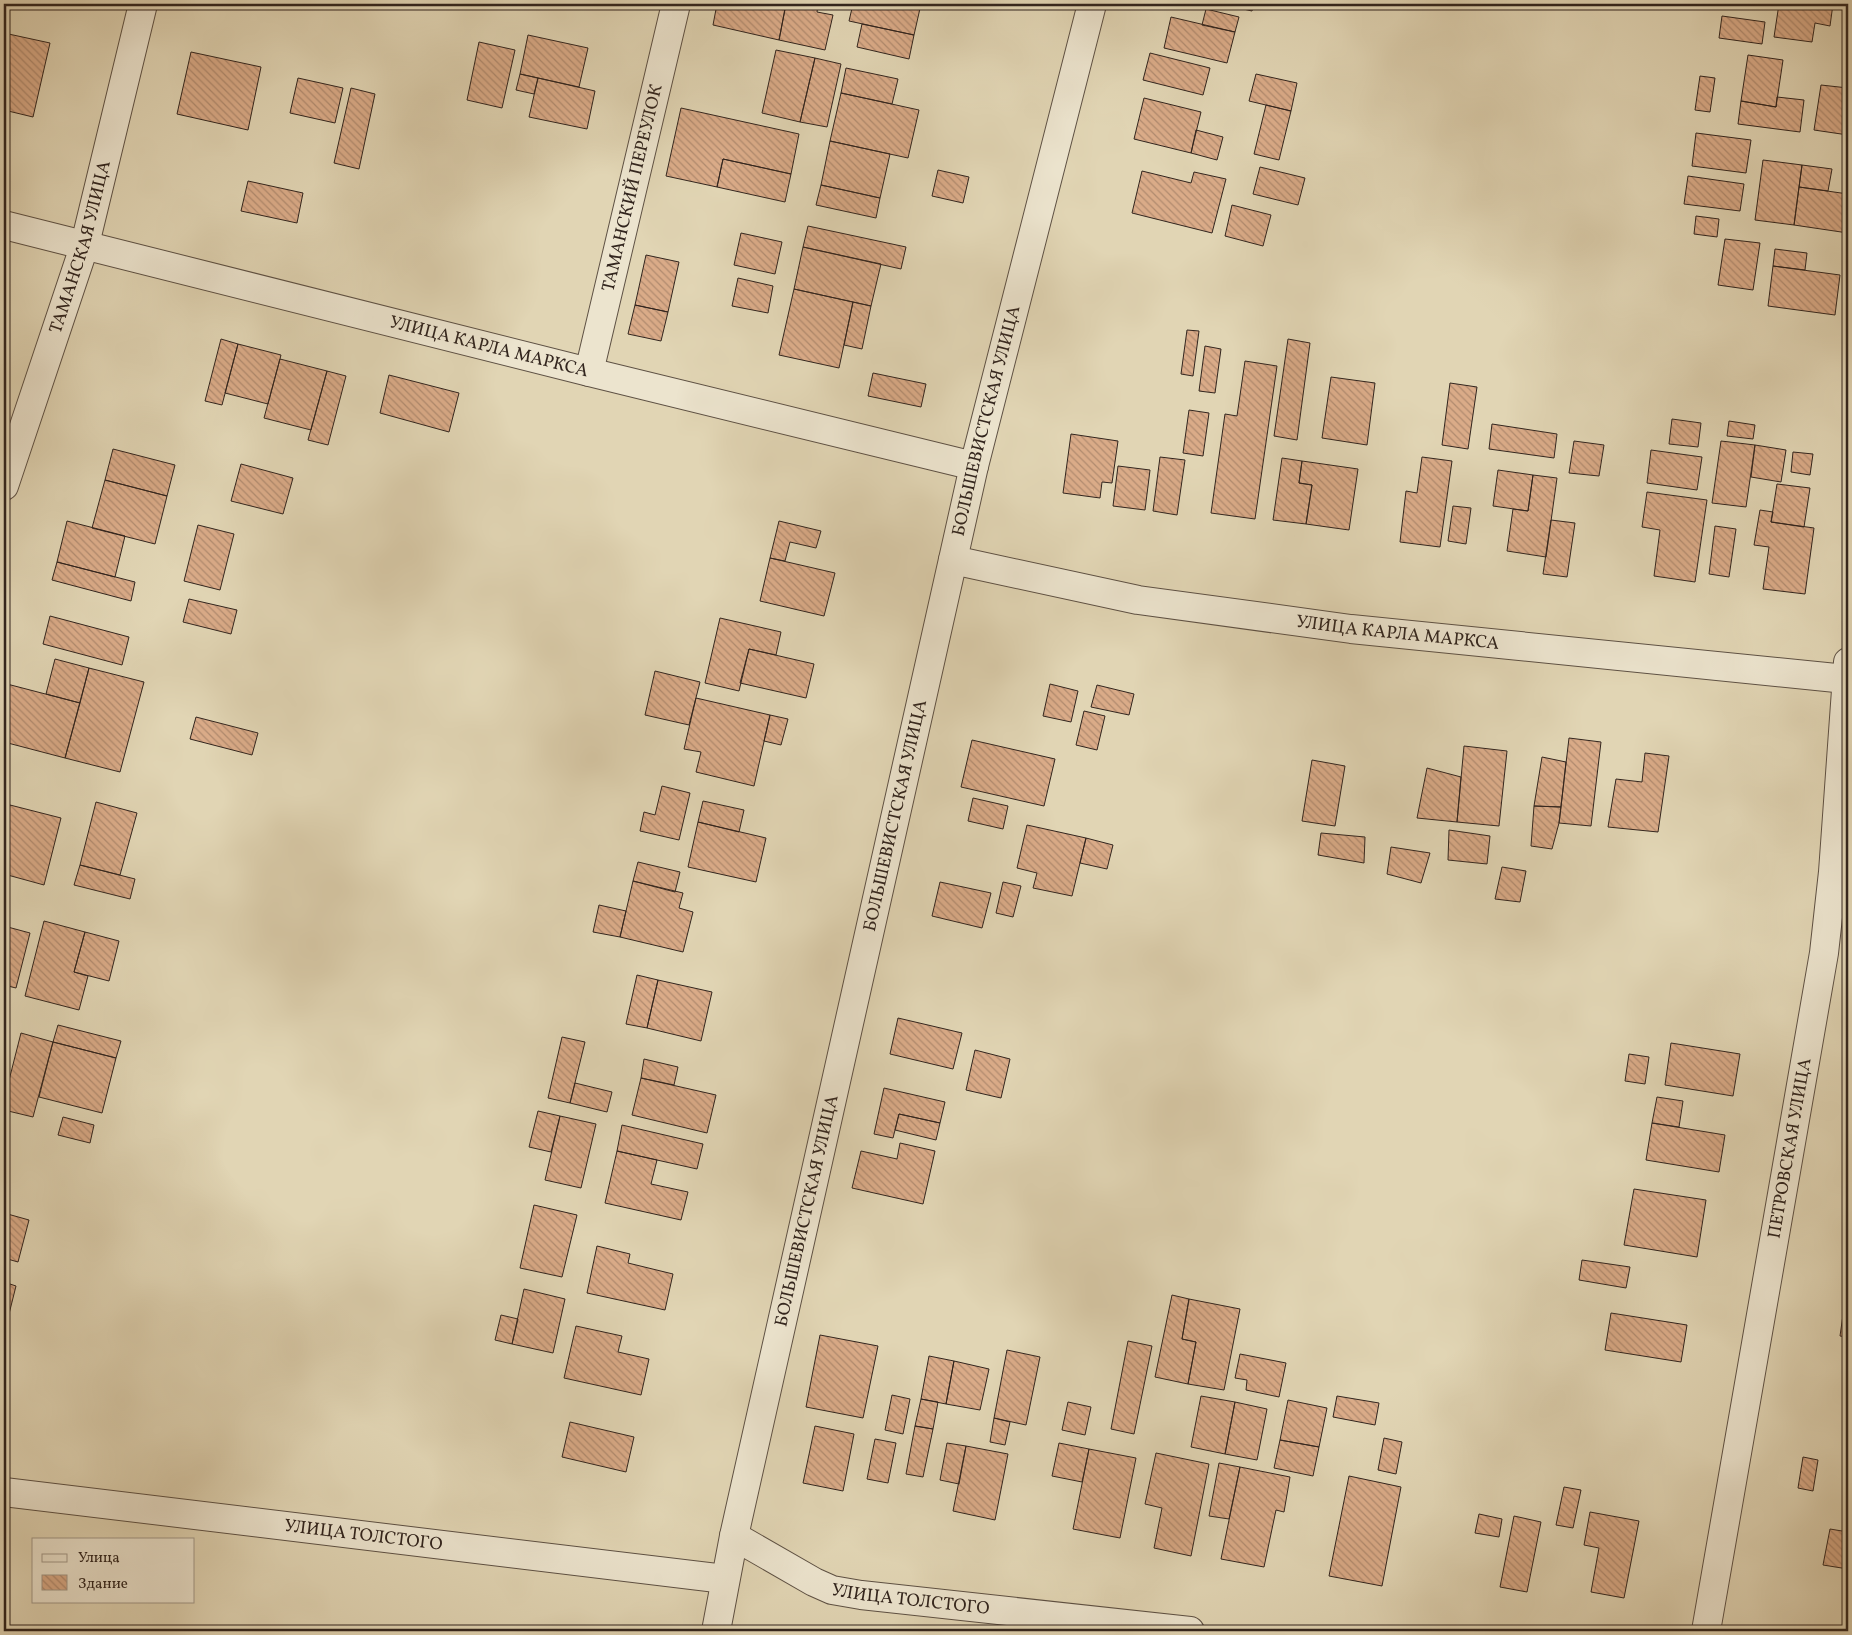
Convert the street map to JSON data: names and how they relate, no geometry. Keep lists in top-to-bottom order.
{
  "streets": {
    "street": [
      "ТАМАНСКИЙ ПЕРЕУЛОК",
      "ТАМАНСКАЯ УЛИЦА",
      "УЛИЦА КАРЛА МАРКСА",
      "БОЛЬШЕВИСТСКАЯ УЛИЦА",
      "ПЕТРОВСКАЯ УЛИЦА",
      "УЛИЦА ТОЛСТОГО"
    ]
  },
  "crossings": [
    ["ТАМАНСКИЙ ПЕРЕУЛОК", "УЛИЦА КАРЛА МАРКСА"],
    ["ТАМАНСКАЯ УЛИЦА", "УЛИЦА КАРЛА МАРКСА"],
    ["УЛИЦА КАРЛА МАРКСА", "БОЛЬШЕВИСТСКАЯ УЛИЦА"],
    ["УЛИЦА КАРЛА МАРКСА", "ПЕТРОВСКАЯ УЛИЦА"],
    ["БОЛЬШЕВИСТСКАЯ УЛИЦА", "УЛИЦА ТОЛСТОГО"]
  ],
  "legend": ["Улица", "Здание"]
}
